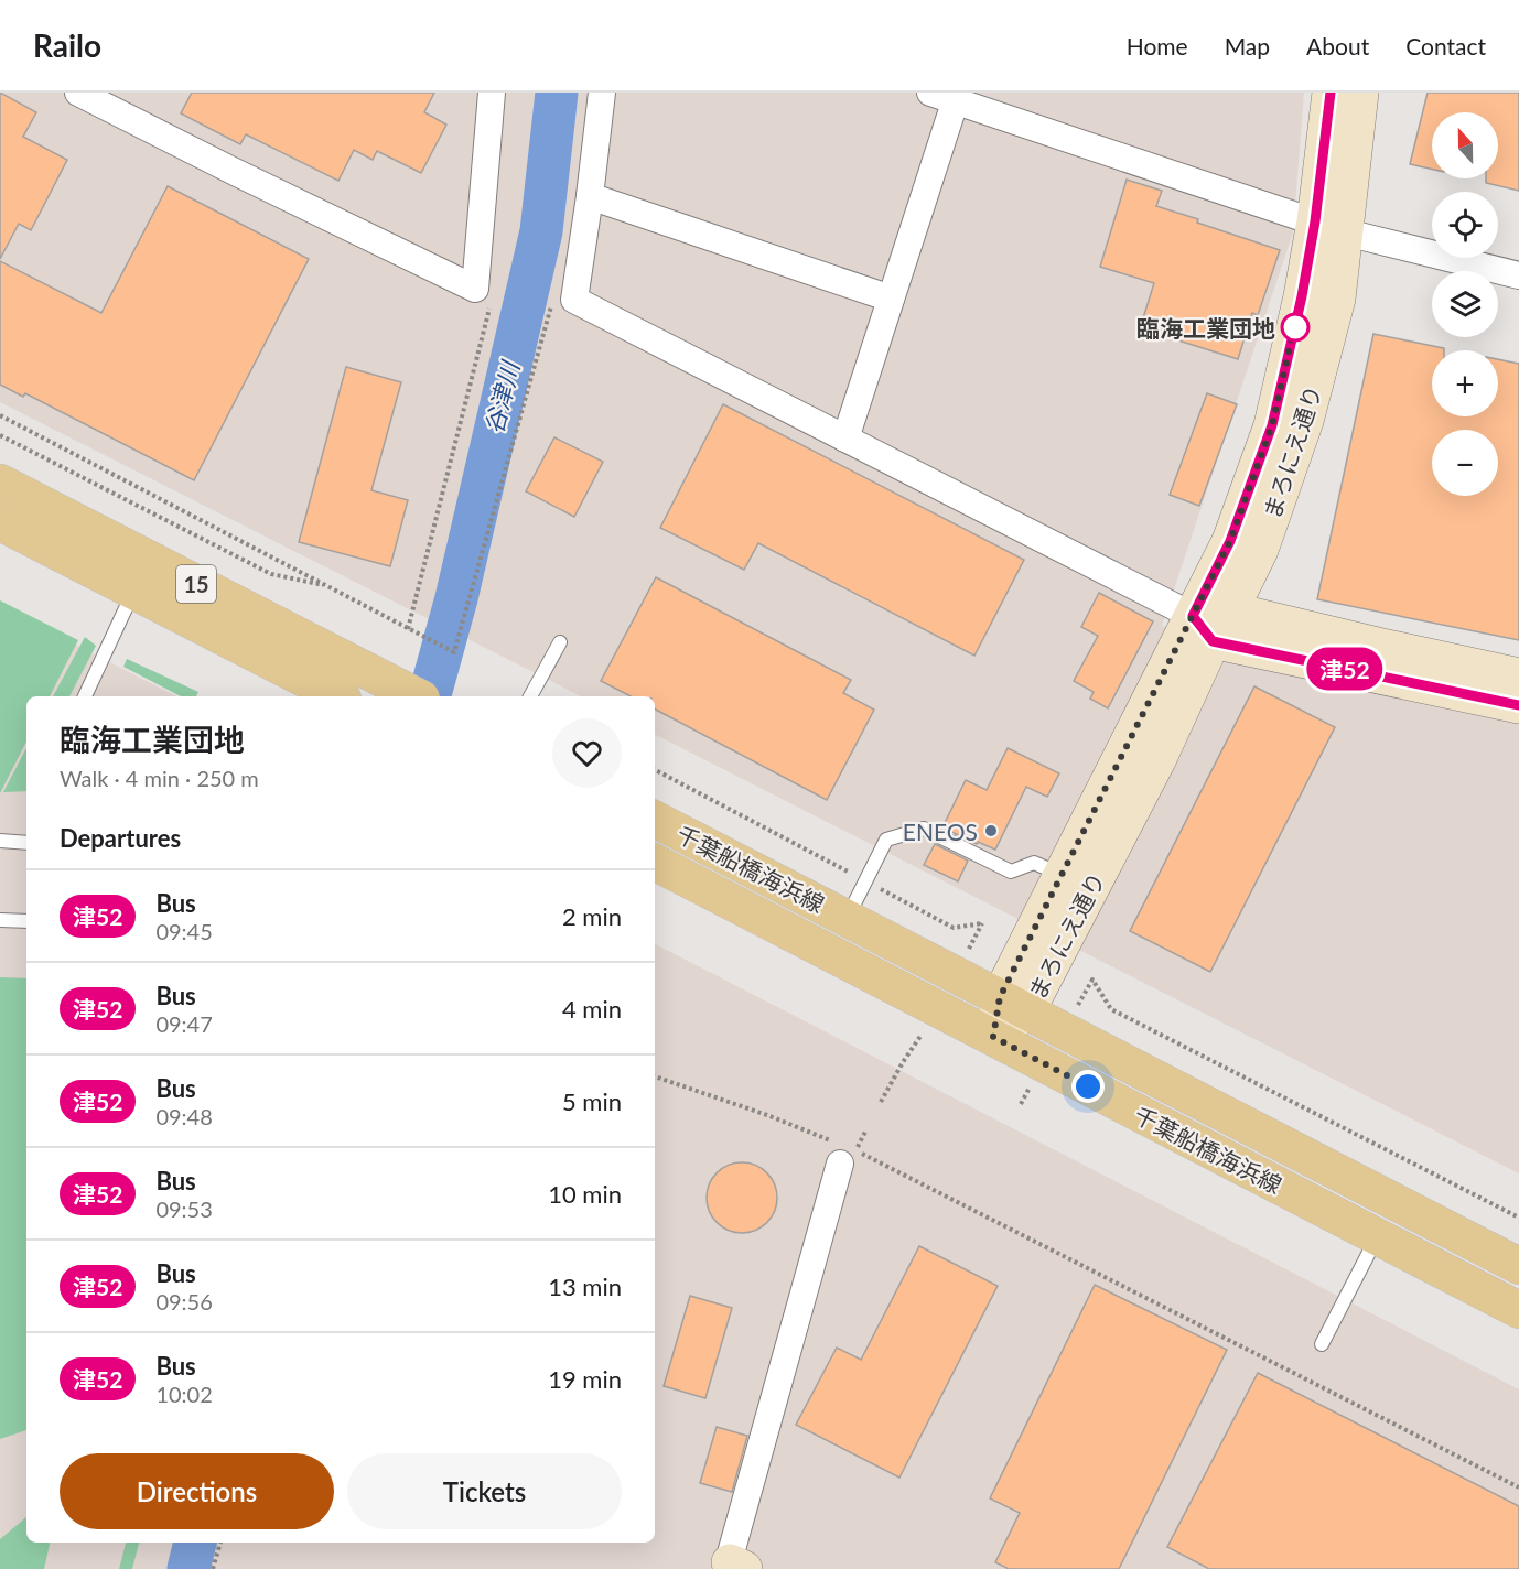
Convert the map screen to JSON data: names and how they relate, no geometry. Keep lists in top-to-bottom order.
{
  "streets": {
    "main road": ["15", "千葉船橋海浜線"],
    "street": ["まろにえ通り"]
  },
  "crossings": [
    ["まろにえ通り", "千葉船橋海浜線"]
  ],
  "water": ["谷津川"],
  "places": ["臨海工業団地", "ENEOS"],
  "lines": ["bus line 津52"],
  "north": "top",
  "page": {
    "header": "Railo",
    "nav": [
      "Home",
      "Map",
      "About",
      "Contact"
    ],
    "on_map": "津52",
    "map_buttons": ["+", "−"],
    "heading": [
      ["臨海工業団地", "Walk · 4 min · 250 m"],
      "Departures"
    ],
    "list": [
      {
        "mark": "津52",
        "name": "Bus",
        "note": "09:45",
        "value": "2 min"
      },
      {
        "mark": "津52",
        "name": "Bus",
        "note": "09:47",
        "value": "4 min"
      },
      {
        "mark": "津52",
        "name": "Bus",
        "note": "09:48",
        "value": "5 min"
      },
      {
        "mark": "津52",
        "name": "Bus",
        "note": "09:53",
        "value": "10 min"
      },
      {
        "mark": "津52",
        "name": "Bus",
        "note": "09:56",
        "value": "13 min"
      },
      {
        "mark": "津52",
        "name": "Bus",
        "note": "10:02",
        "value": "19 min"
      }
    ],
    "buttons": ["Directions", "Tickets"]
  }
}
